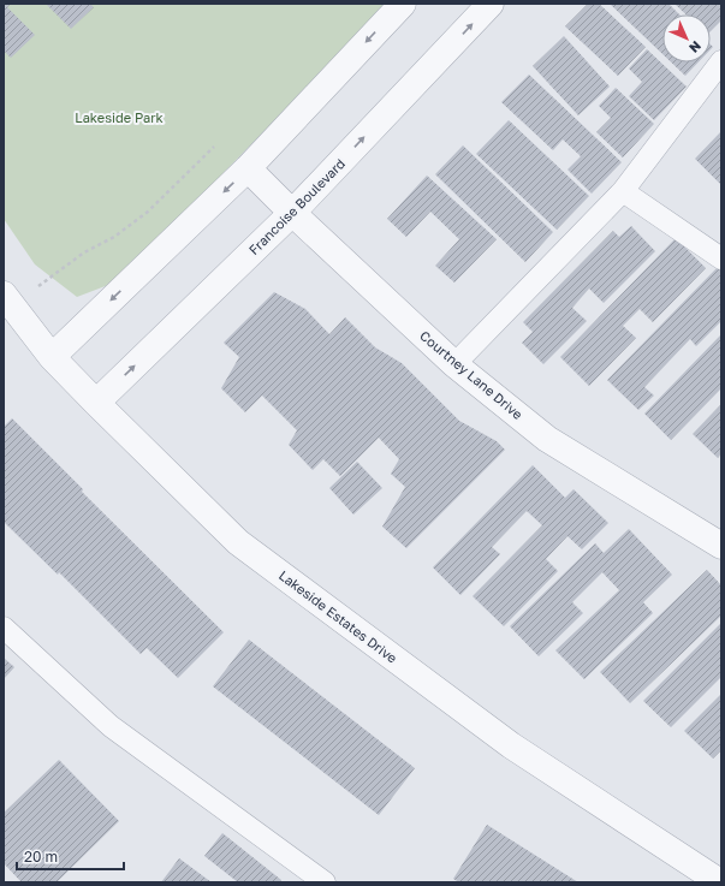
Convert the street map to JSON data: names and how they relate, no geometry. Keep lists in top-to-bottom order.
{
  "streets": {
    "street": ["Francoise Boulevard", "Courtney Lane Drive", "Lakeside Estates Drive"]
  },
  "crossings": [
    ["Francoise Boulevard", "Courtney Lane Drive"],
    ["Francoise Boulevard", "Lakeside Estates Drive"]
  ],
  "parks": ["Lakeside Park"],
  "scale_bar": "20 m",
  "north": "bottom right"
}
